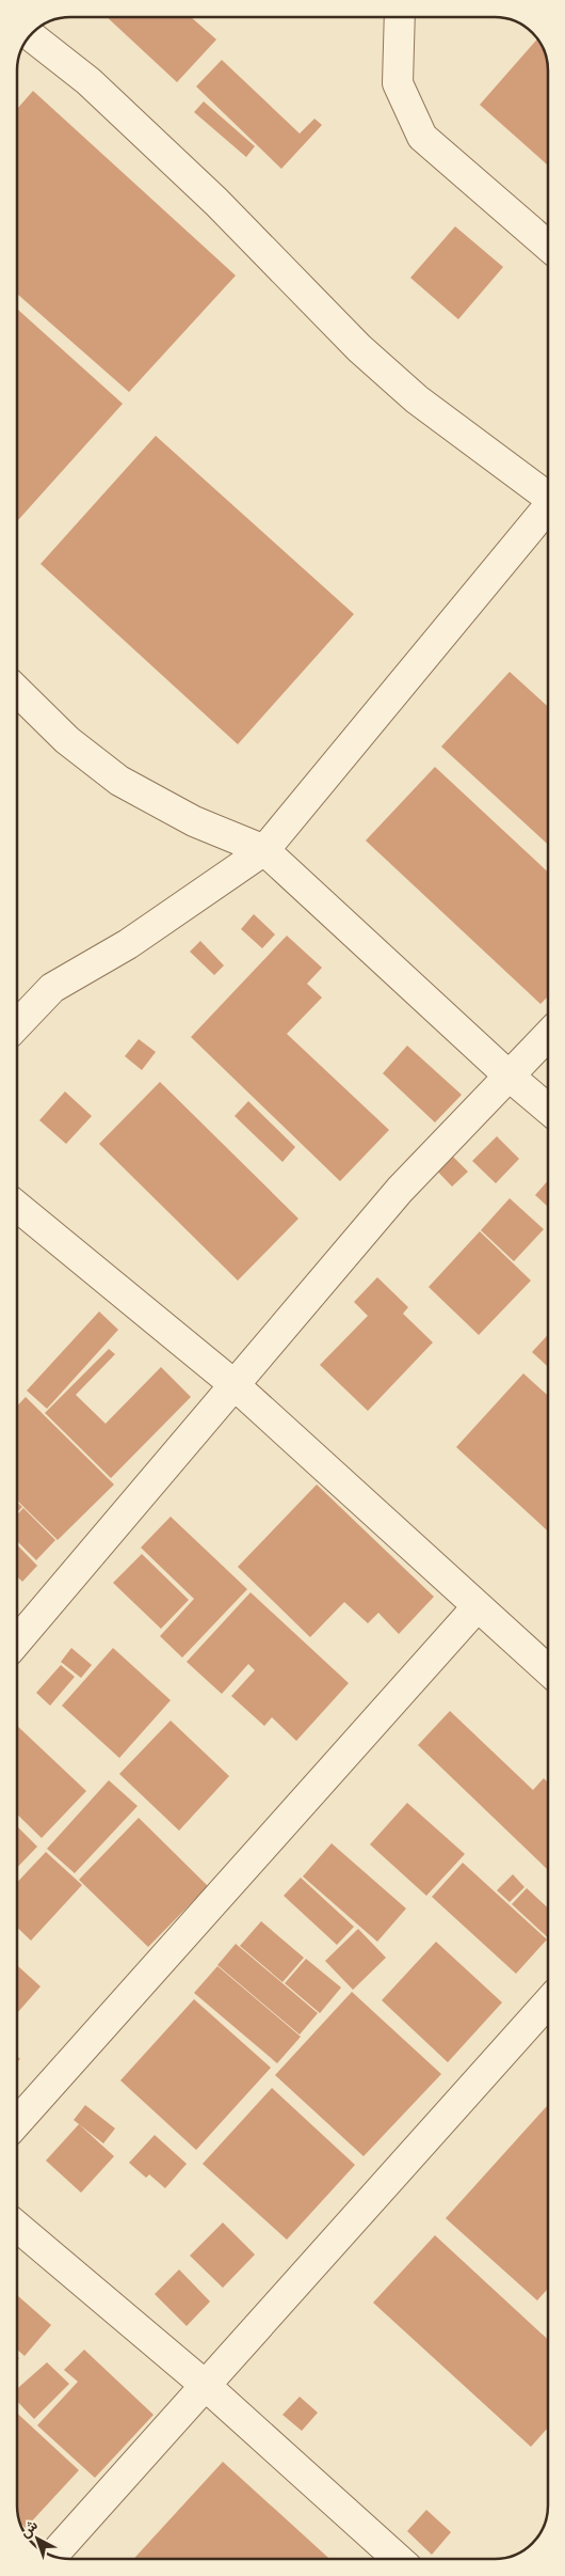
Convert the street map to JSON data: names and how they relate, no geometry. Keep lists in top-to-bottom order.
{
  "north": "top left"
}
